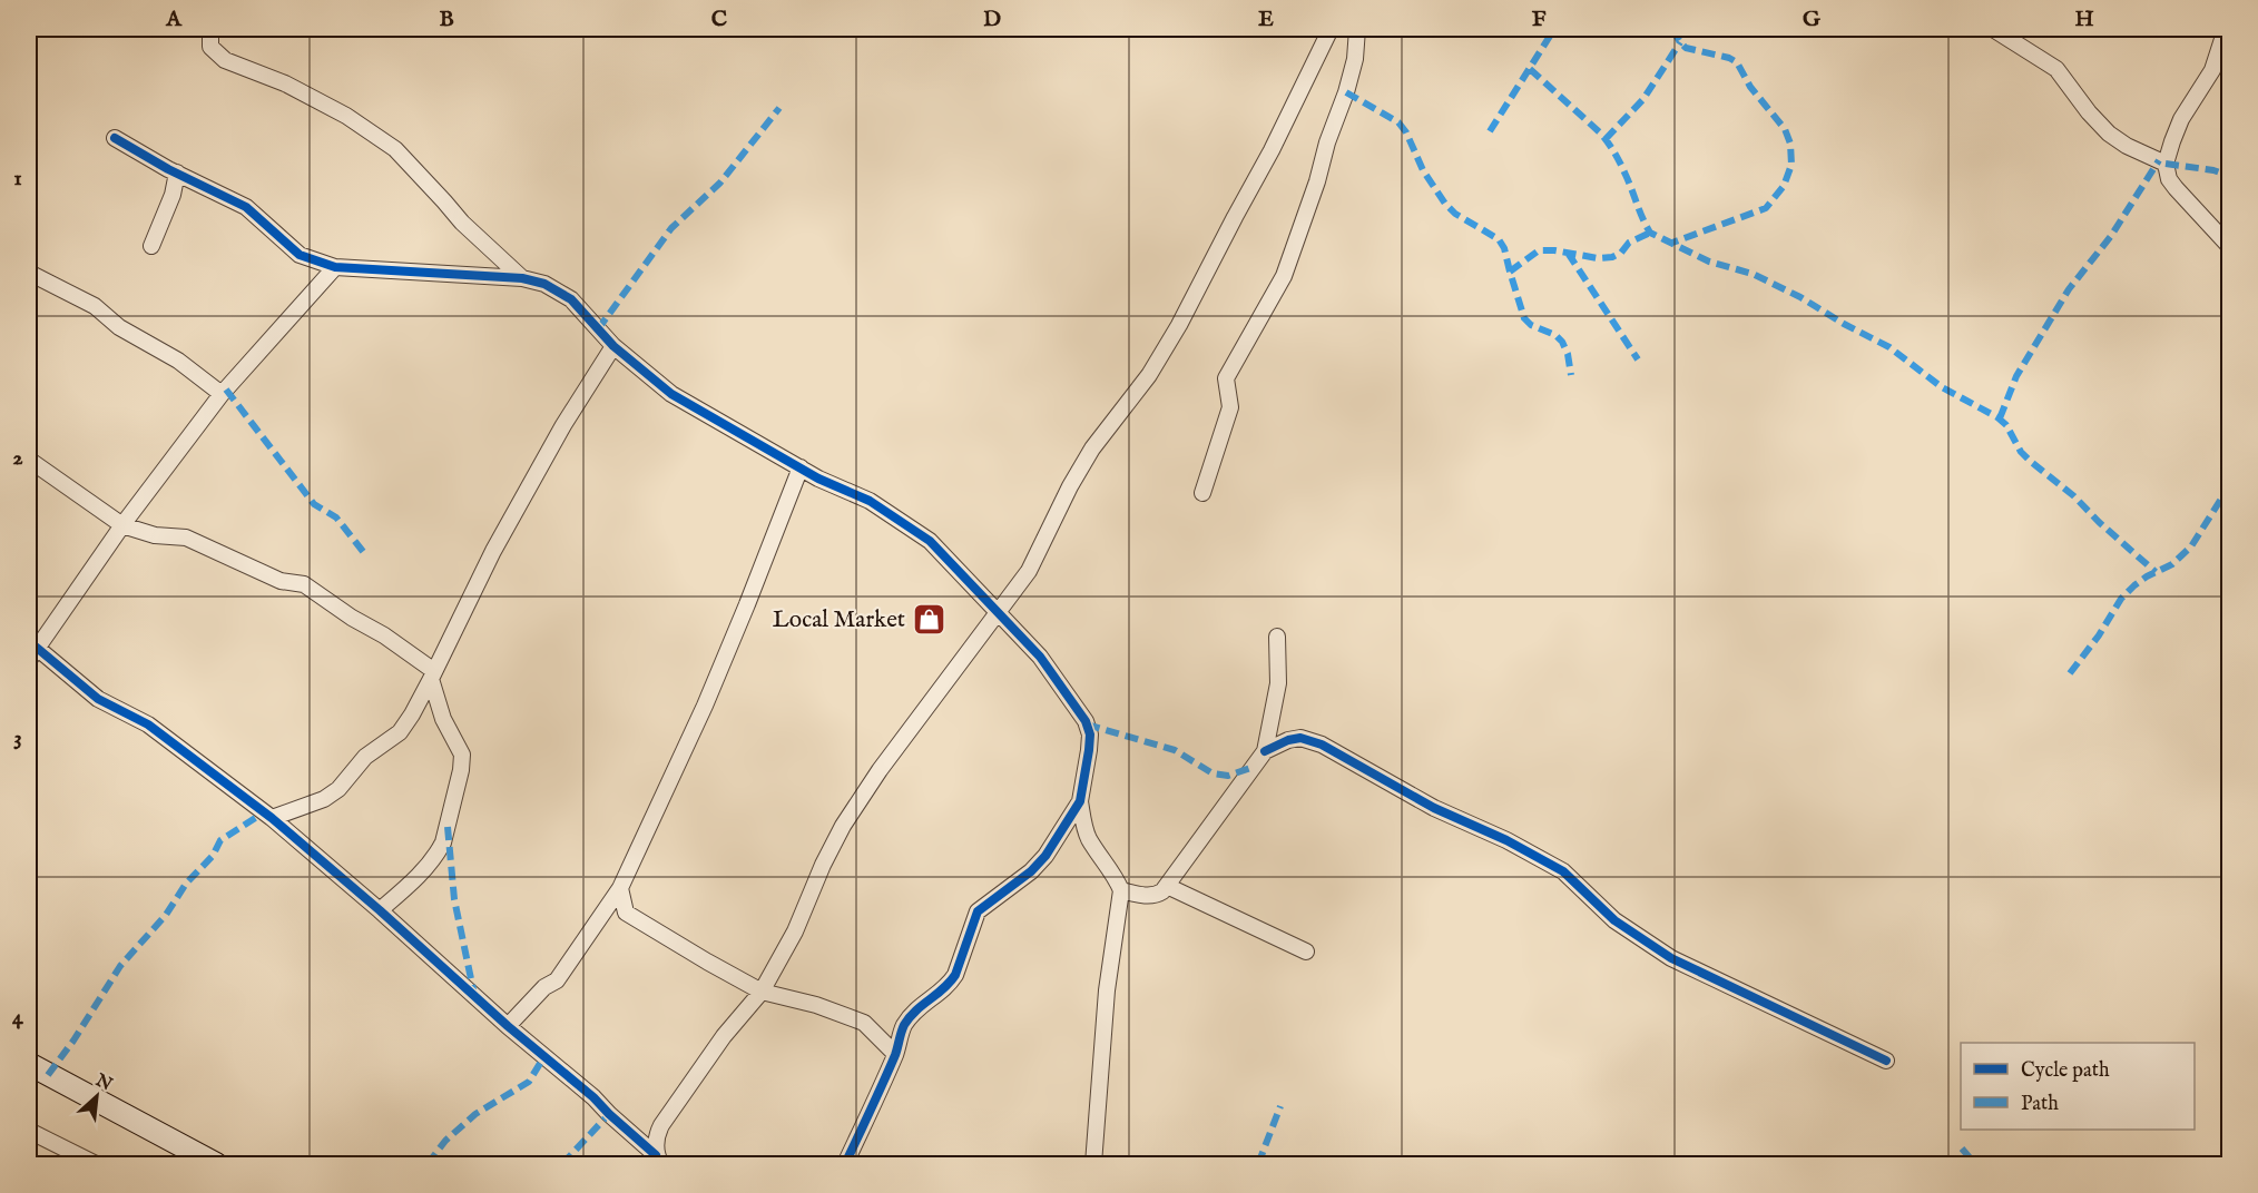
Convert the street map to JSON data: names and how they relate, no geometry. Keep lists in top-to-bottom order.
{
  "places": {
    "shop": ["Local Market"]
  },
  "legend": ["Cycle path", "Path"],
  "north": "top right",
  "grid": {
    "columns": [
      "A",
      "B",
      "C",
      "D",
      "E",
      "F",
      "G",
      "H"
    ],
    "rows": [
      "1",
      "2",
      "3",
      "4"
    ]
  }
}
